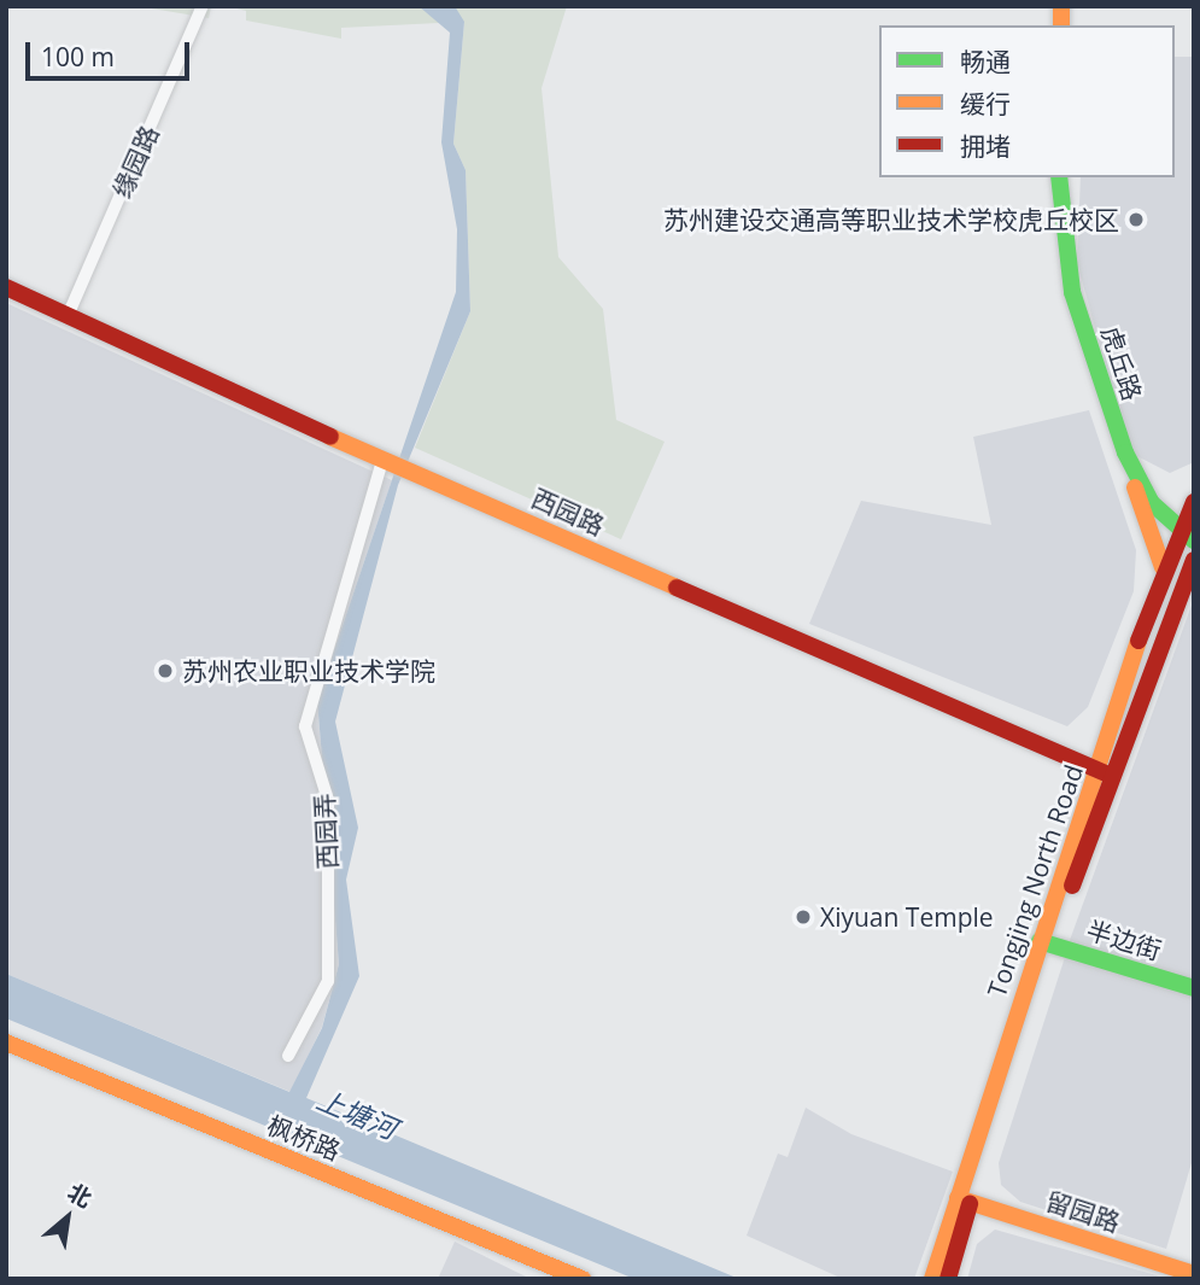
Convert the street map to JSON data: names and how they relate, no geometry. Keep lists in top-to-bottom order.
{
  "streets": {
    "main road": [
      "虎丘路",
      "西园路",
      "Tongjing North Road",
      "半边街",
      "枫桥路",
      "留园路"
    ],
    "street": ["缘园路", "西园弄"]
  },
  "crossings": [
    ["缘园路", "西园路"],
    ["虎丘路", "Tongjing North Road"],
    ["西园路", "西园弄"],
    ["西园路", "Tongjing North Road"],
    ["Tongjing North Road", "半边街"],
    ["Tongjing North Road", "留园路"]
  ],
  "water": ["上塘河"],
  "places": ["苏州建设交通高等职业技术学校虎丘校区", "苏州农业职业技术学院", "Xiyuan Temple"],
  "legend": ["畅通", "缓行", "拥堵"],
  "scale_bar": "100 m",
  "north": "top right"
}
